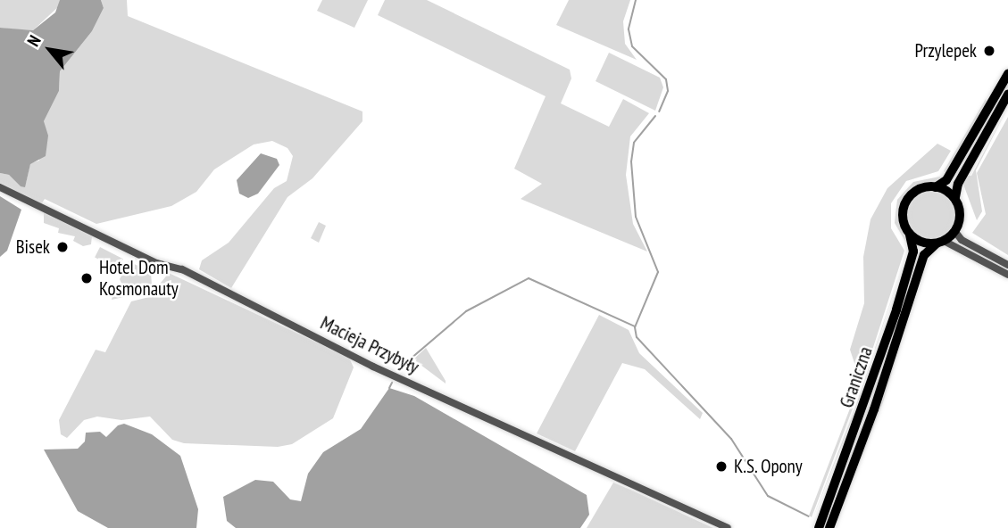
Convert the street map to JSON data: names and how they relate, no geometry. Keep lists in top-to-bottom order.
{
  "streets": {
    "main road": ["Graniczna"],
    "street": ["Macieja Przybyły"]
  },
  "places": [
    "Przylepek",
    "Bisek",
    "Hotel Dom Kosmonauty",
    "K.S. Opony"
  ],
  "north": "top left"
}
